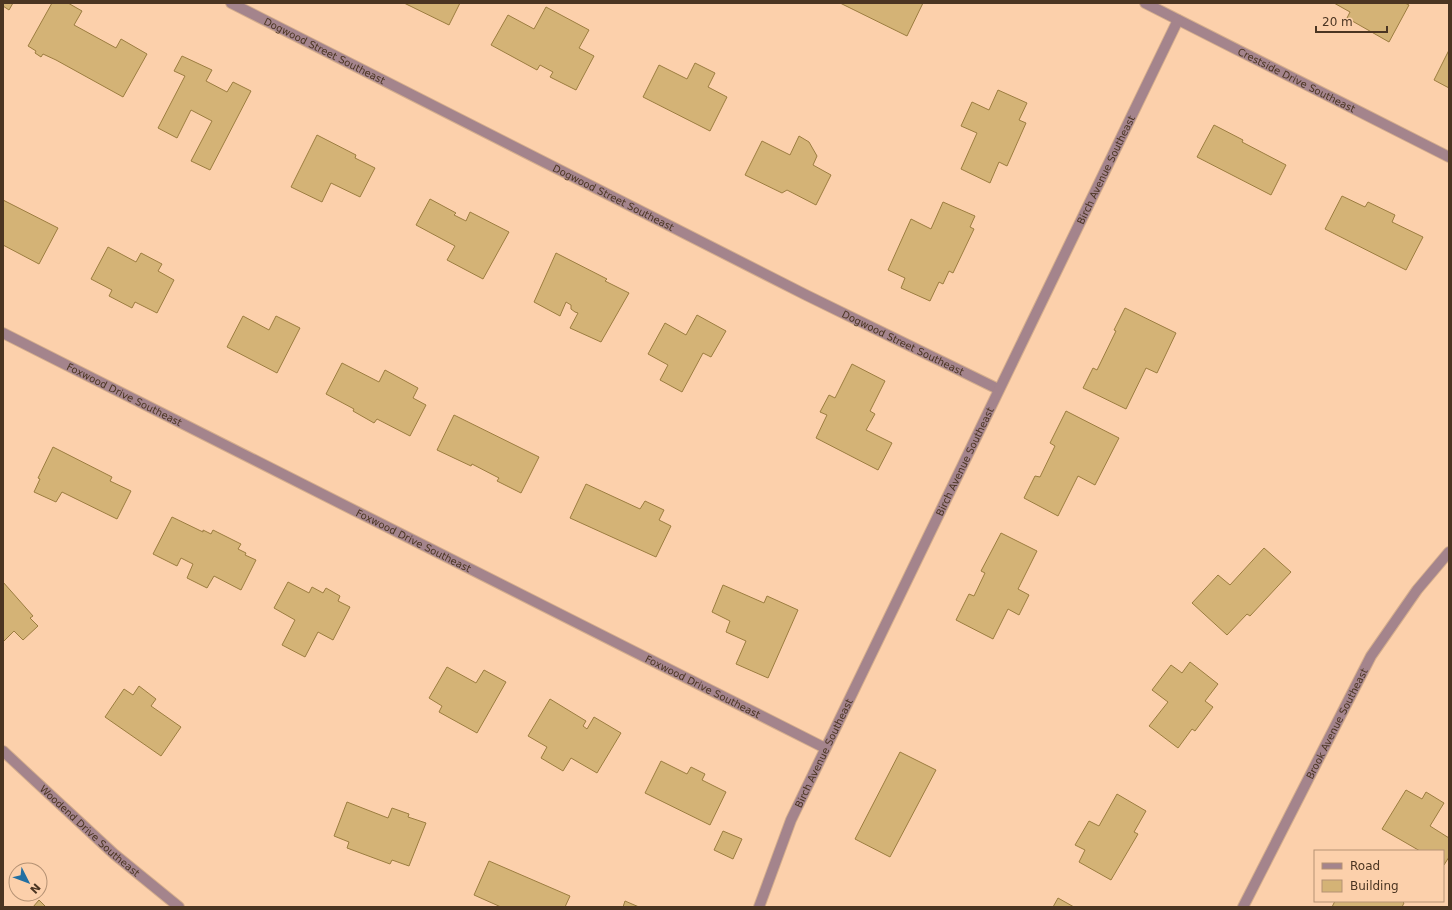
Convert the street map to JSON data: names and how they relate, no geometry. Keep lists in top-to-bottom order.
{
  "streets": {
    "street": [
      "Dogwood Street Southeast",
      "Crestside Drive Southeast",
      "Birch Avenue Southeast",
      "Foxwood Drive Southeast",
      "Brook Avenue Southeast",
      "Woodend Drive Southeast"
    ]
  },
  "crossings": [
    ["Dogwood Street Southeast", "Birch Avenue Southeast"],
    ["Crestside Drive Southeast", "Birch Avenue Southeast"],
    ["Birch Avenue Southeast", "Foxwood Drive Southeast"]
  ],
  "legend": ["Road", "Building"],
  "scale_bar": "20 m",
  "north": "bottom right"
}
